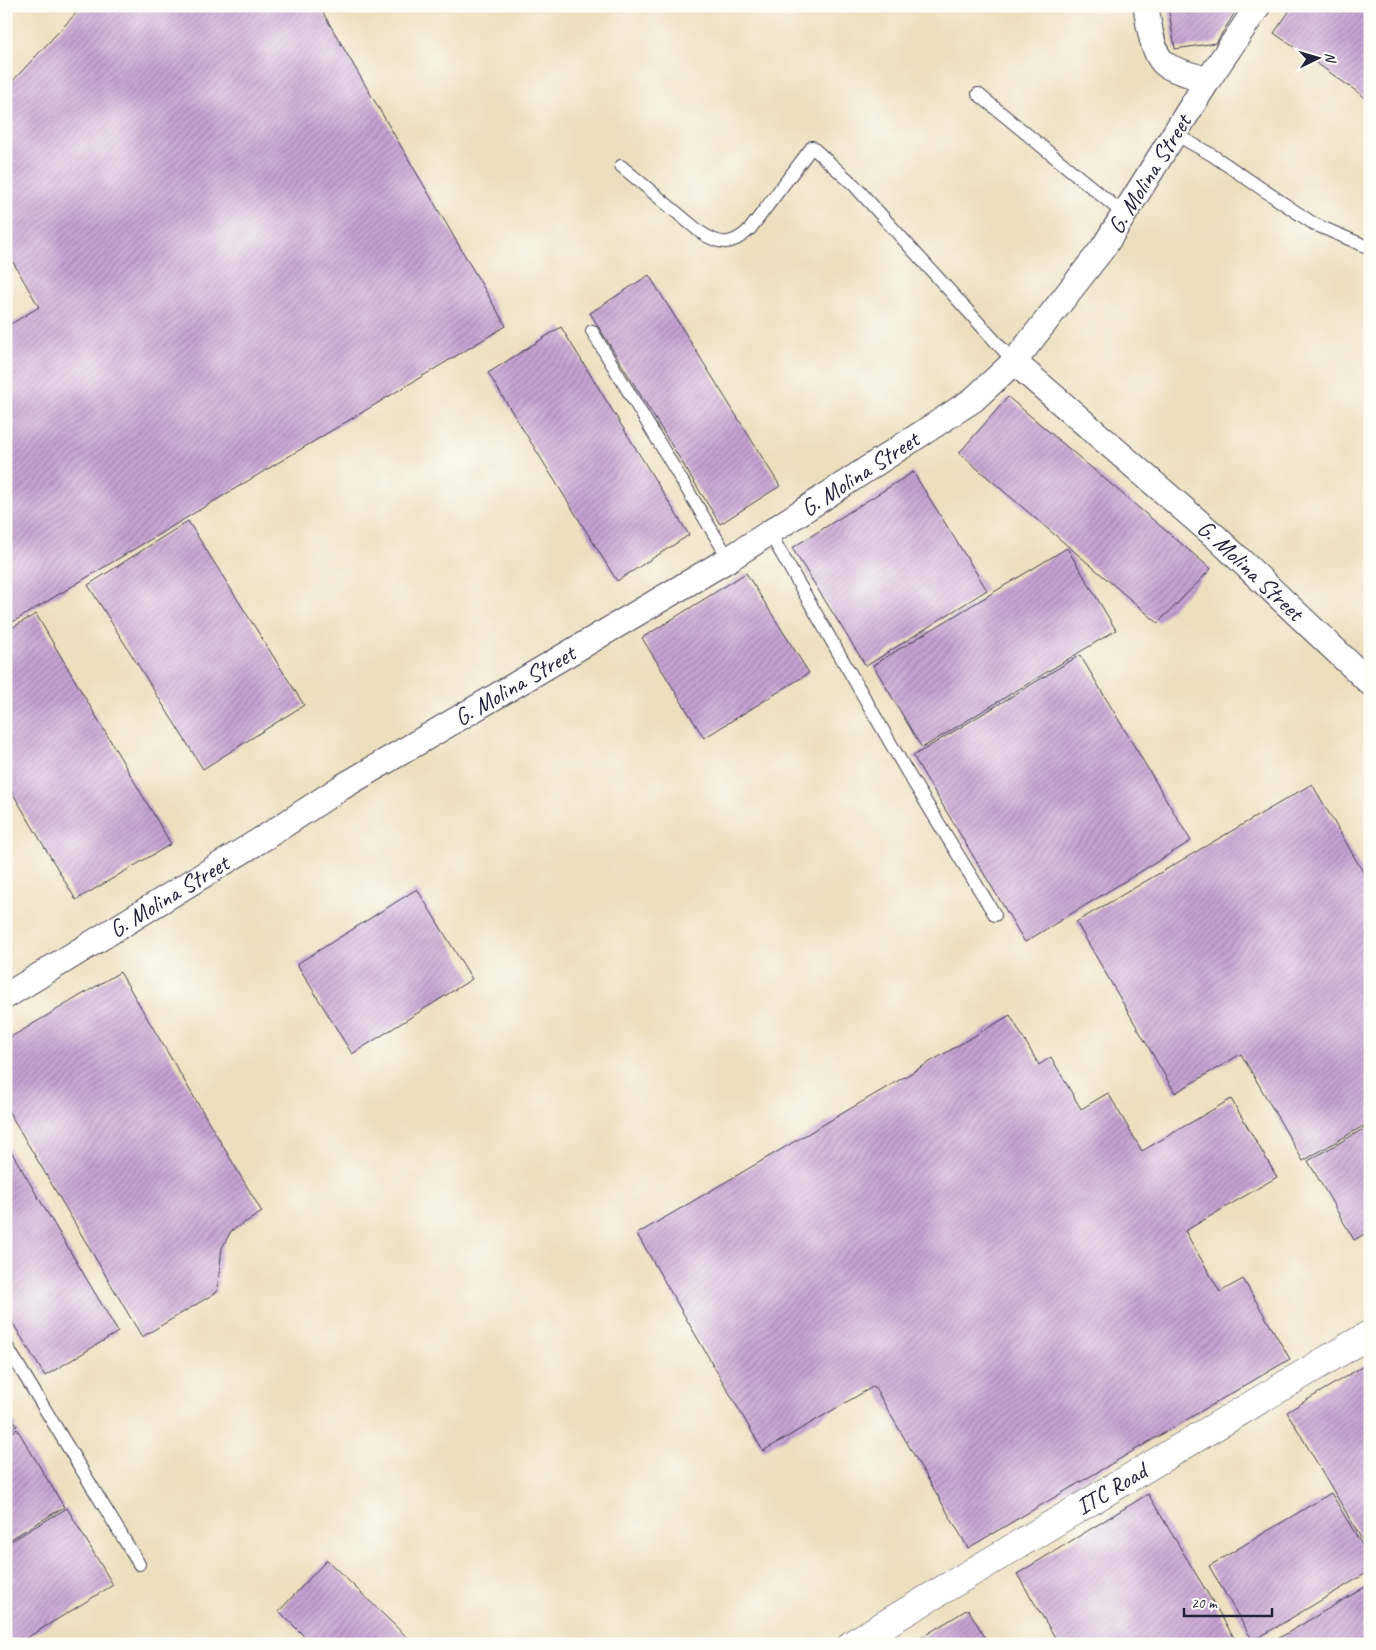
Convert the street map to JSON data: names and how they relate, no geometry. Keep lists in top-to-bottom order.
{
  "streets": {
    "street": ["G. Molina Street", "ITC Road"]
  },
  "scale_bar": "20 m",
  "north": "right"
}
